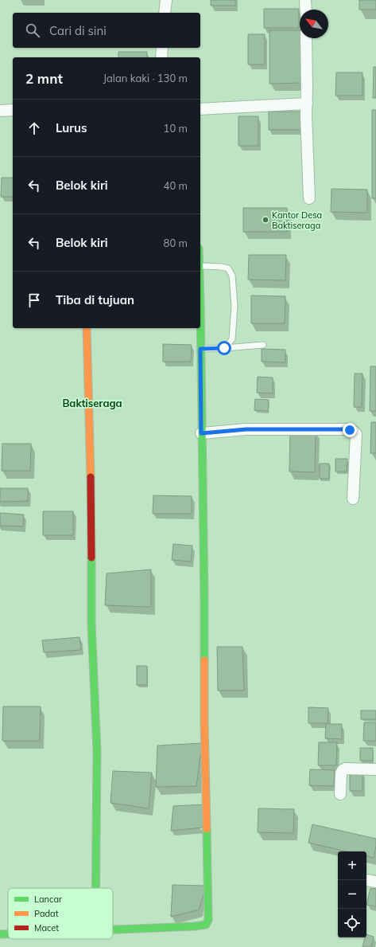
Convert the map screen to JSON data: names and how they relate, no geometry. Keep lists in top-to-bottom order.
{
  "districts": ["Baktiseraga"],
  "places": ["Kantor Desa Baktiseraga"],
  "legend": ["Lancar", "Padat", "Macet"],
  "north": "top left",
  "page": {
    "search": "Cari di sini",
    "heading": ["2 mnt", "Jalan kaki · 130 m"],
    "list": [
      ["Lurus", "10 m"],
      ["Belok kiri", "40 m"],
      ["Belok kiri", "80 m"],
      "Tiba di tujuan"
    ],
    "map_buttons": ["+", "−"]
  }
}
